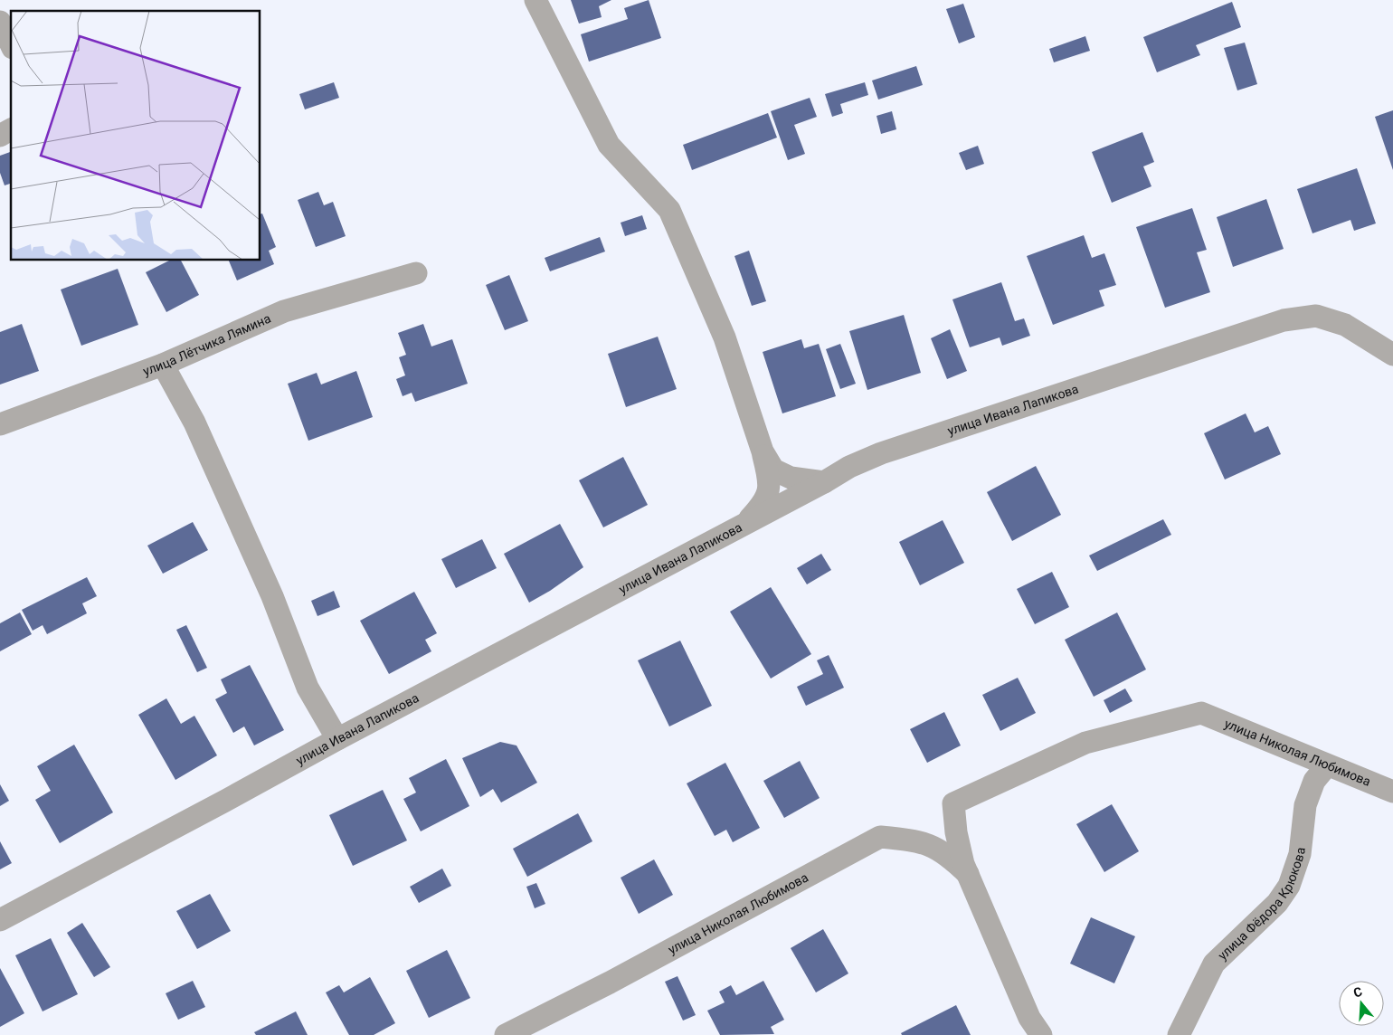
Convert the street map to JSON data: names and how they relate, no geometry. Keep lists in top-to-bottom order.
{
  "streets": {
    "street": [
      "улица Лётчика Лямина",
      "улица Ивана Лапикова",
      "улица Николая Любимова",
      "улица Фёдора Крюкова"
    ]
  },
  "crossings": [
    ["улица Николая Любимова", "улица Фёдора Крюкова"]
  ],
  "north": "top"
}
